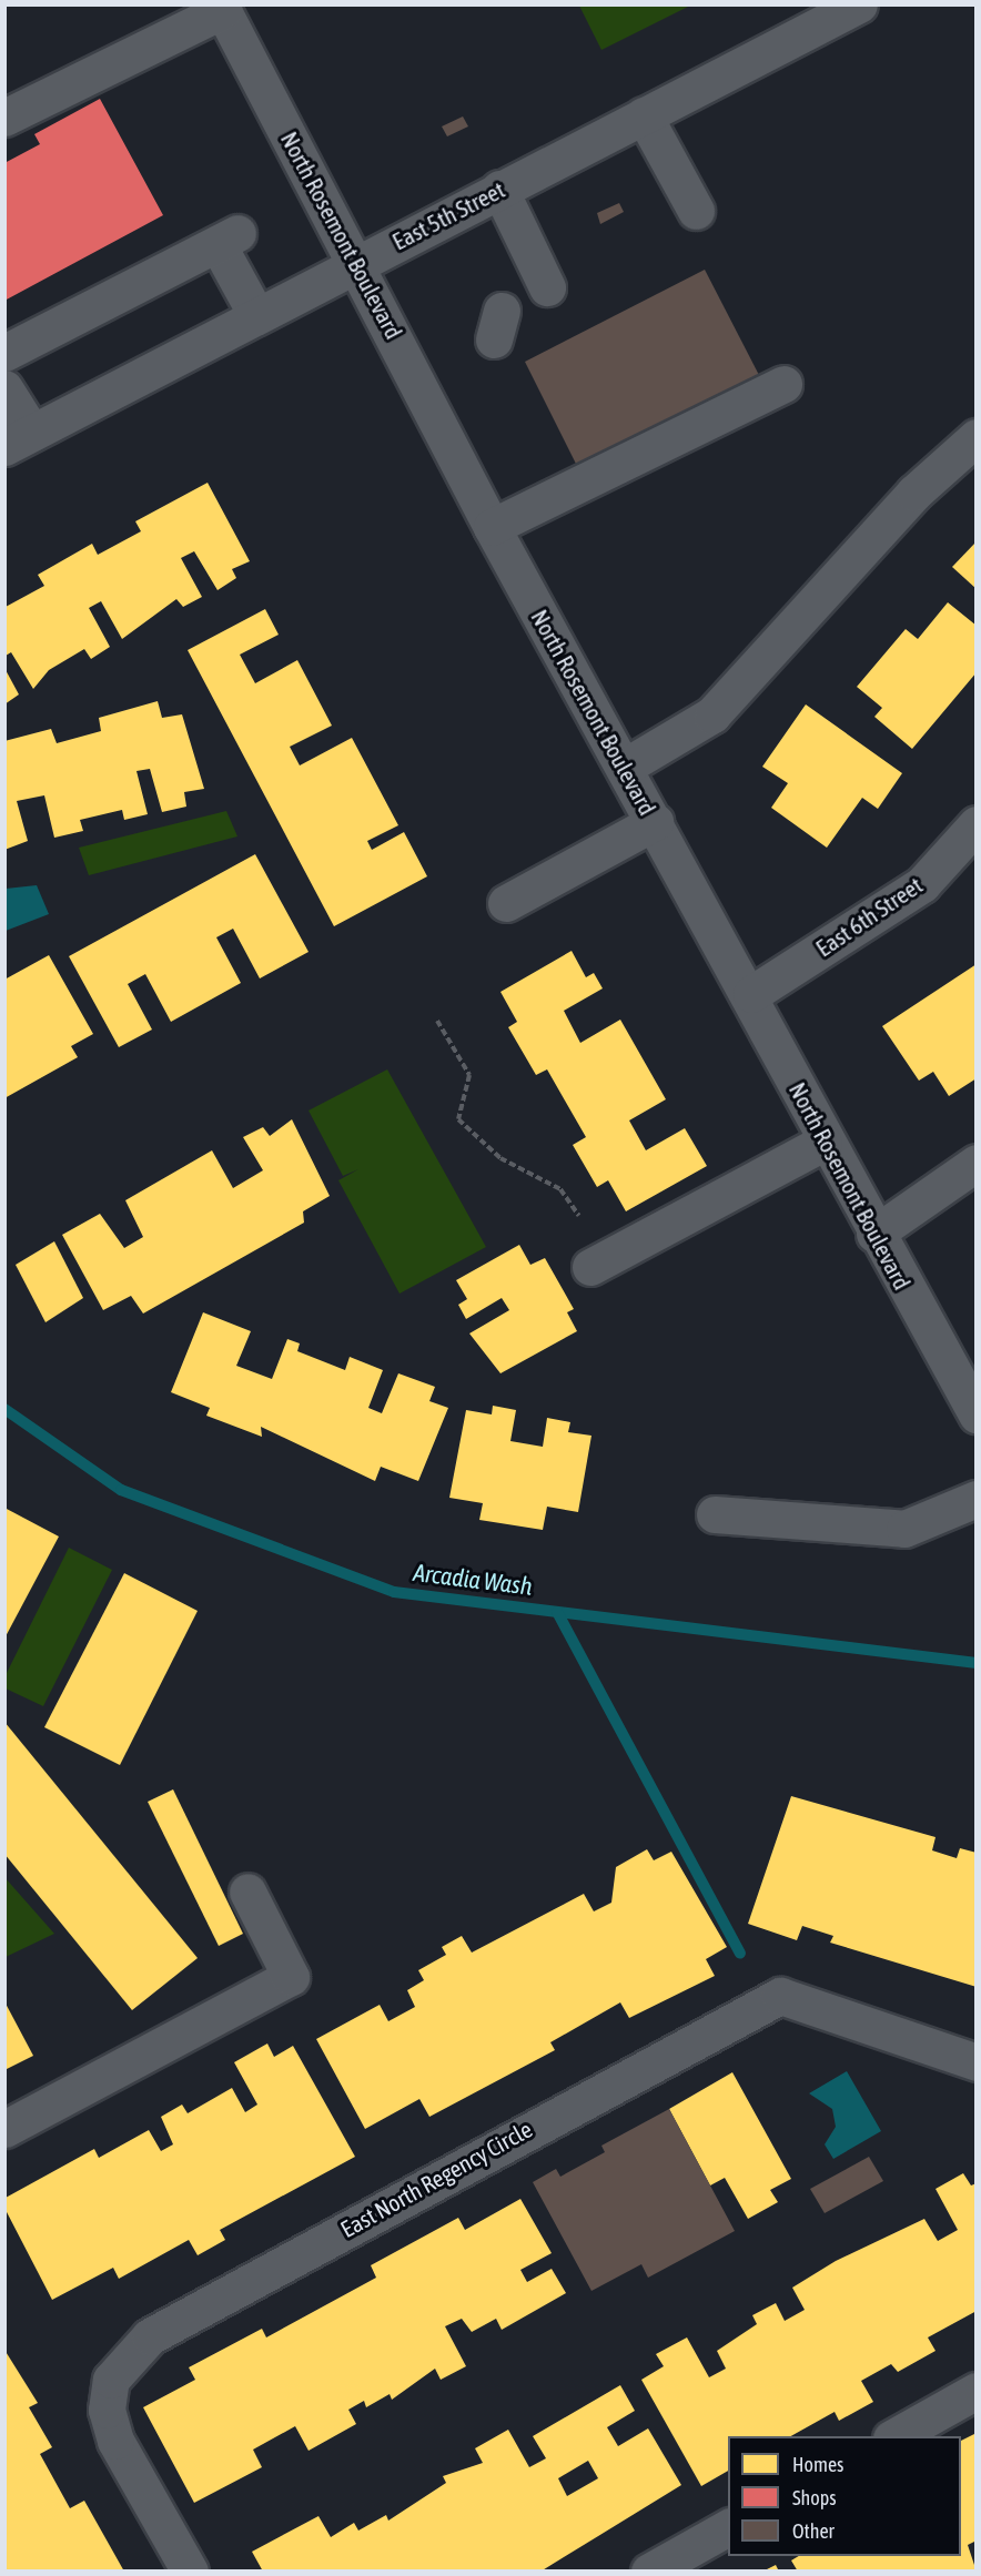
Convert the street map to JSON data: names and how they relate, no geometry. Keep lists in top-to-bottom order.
{
  "streets": {
    "street": [
      "East 5th Street",
      "North Rosemont Boulevard",
      "East 6th Street",
      "East North Regency Circle"
    ]
  },
  "crossings": [
    ["East 5th Street", "North Rosemont Boulevard"],
    ["North Rosemont Boulevard", "East 6th Street"]
  ],
  "water": ["Arcadia Wash"],
  "legend": ["Homes", "Shops", "Other"]
}
